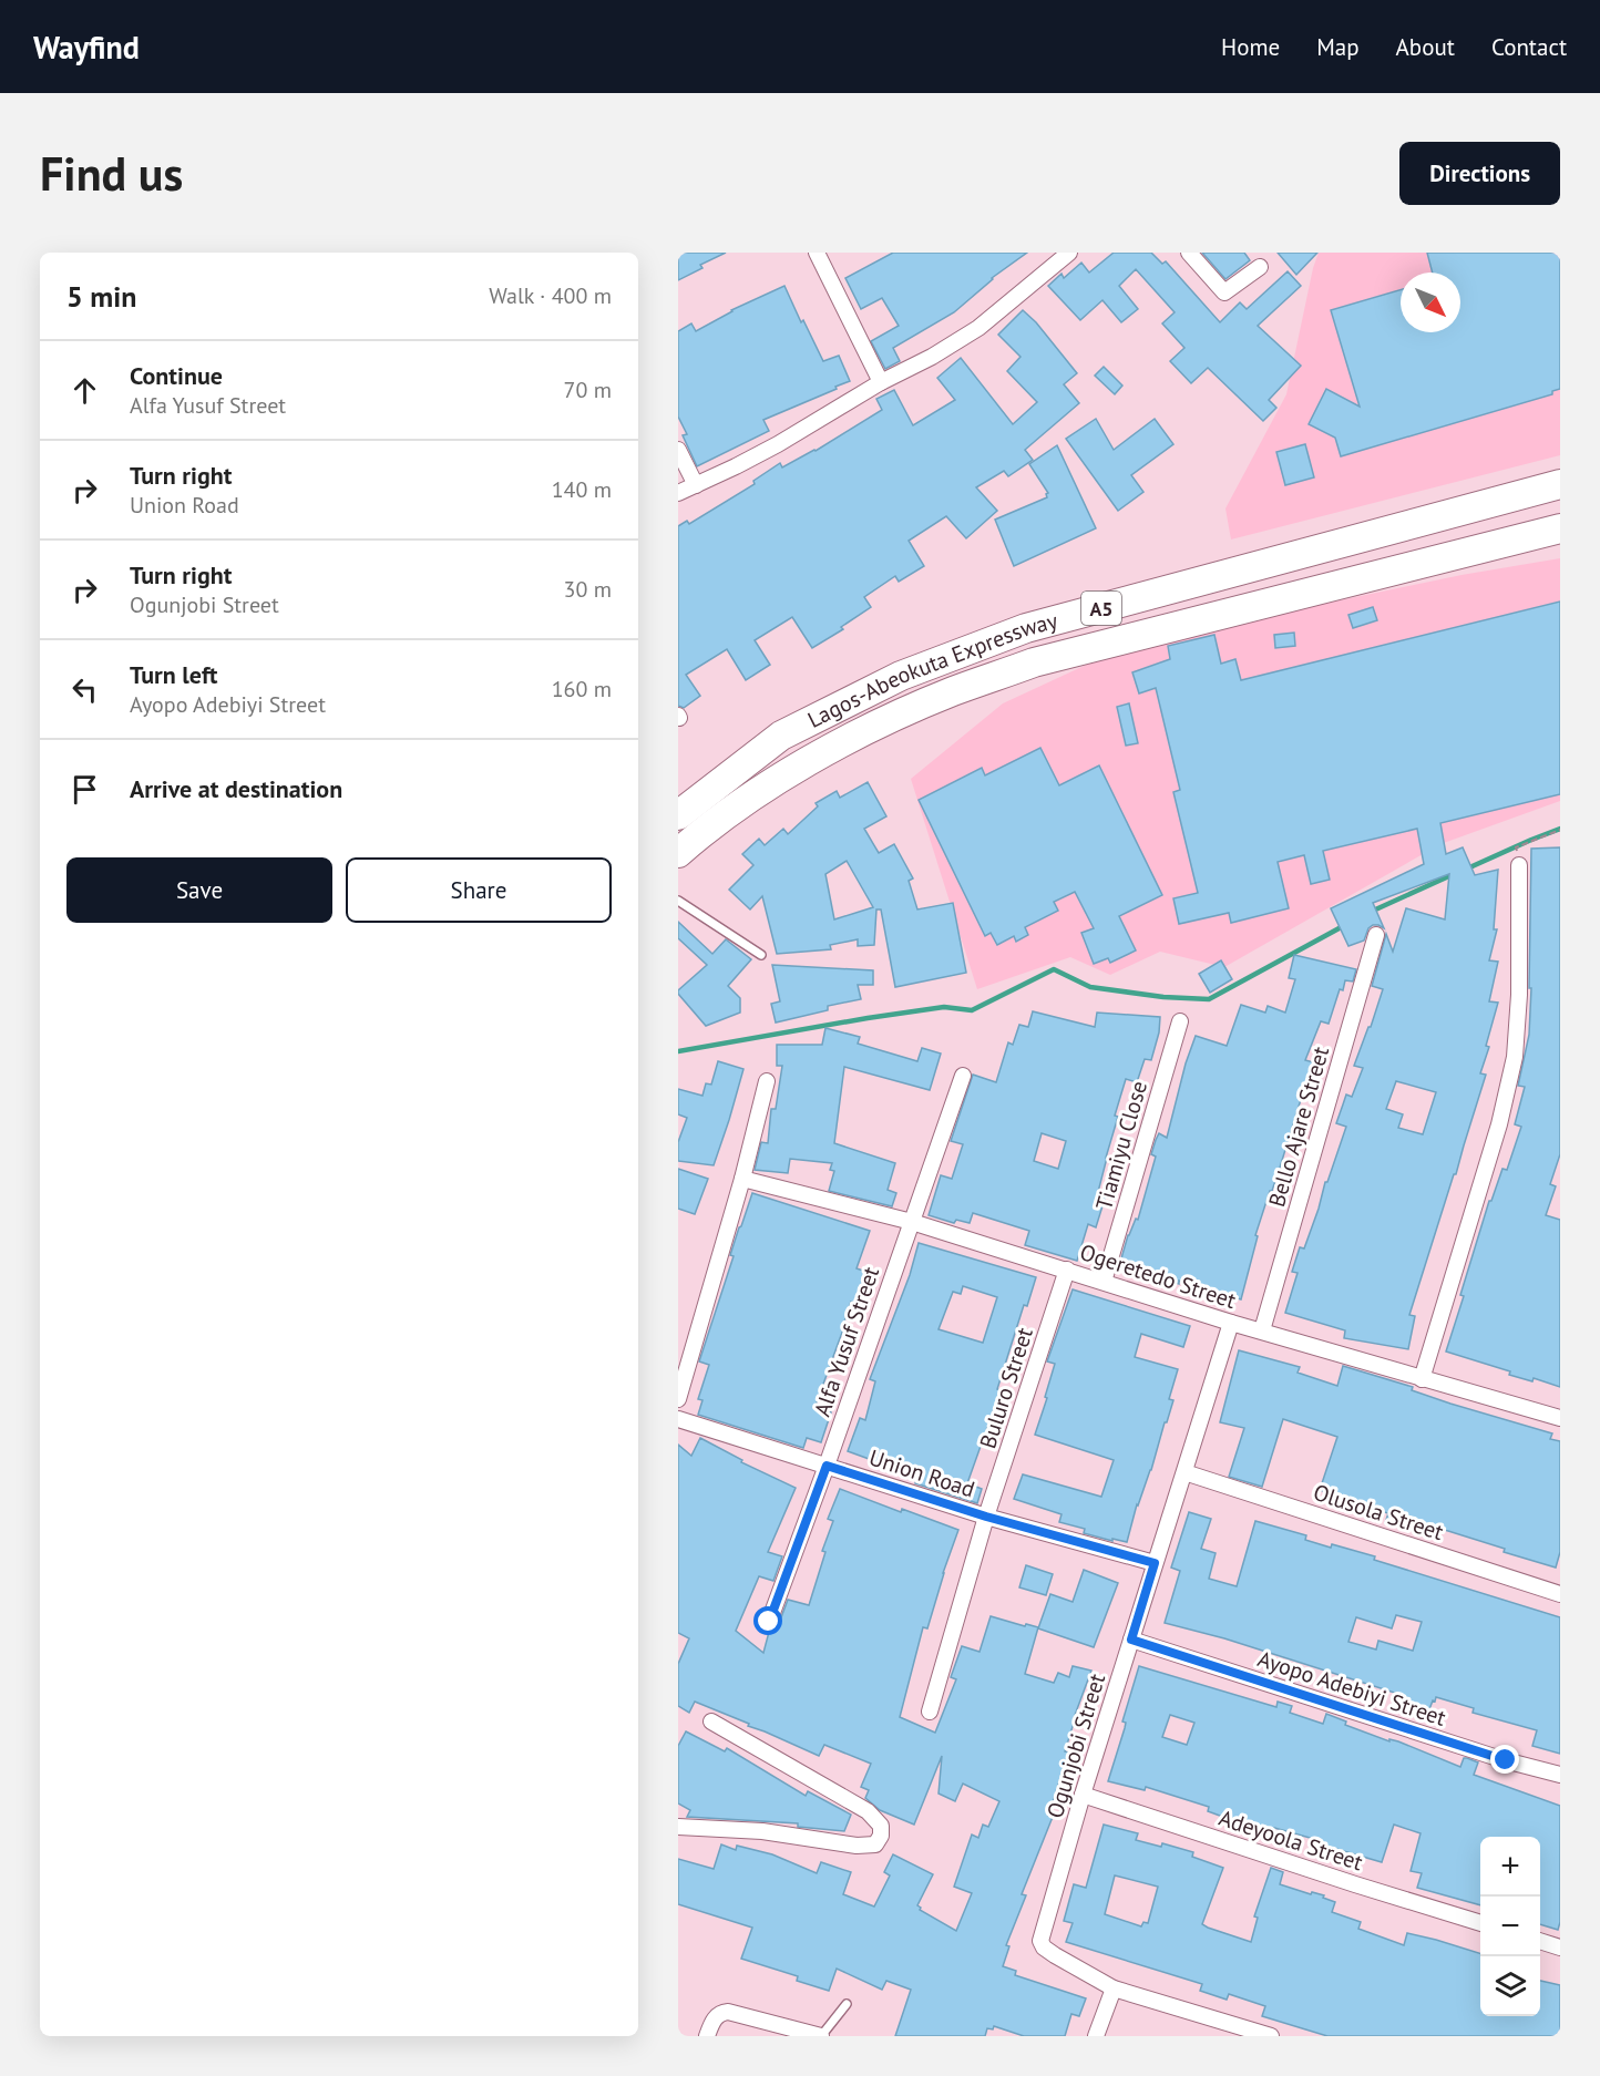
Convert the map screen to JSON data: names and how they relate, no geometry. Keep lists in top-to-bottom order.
{
  "streets": {
    "highway": ["A5", "Lagos-Abeokuta Expressway"],
    "street": [
      "Bello Ajare Street",
      "Tiamiyu Close",
      "Ogeretedo Street",
      "Alfa Yusuf Street",
      "Buluro Street",
      "Union Road",
      "Olusola Street",
      "Ayopo Adebiyi Street",
      "Ogunjobi Street",
      "Adeyoola Street"
    ]
  },
  "crossings": [
    ["Bello Ajare Street", "Ogeretedo Street"],
    ["Tiamiyu Close", "Ogeretedo Street"],
    ["Ogeretedo Street", "Alfa Yusuf Street"],
    ["Ogeretedo Street", "Buluro Street"],
    ["Ogeretedo Street", "Ogunjobi Street"],
    ["Alfa Yusuf Street", "Union Road"],
    ["Buluro Street", "Union Road"],
    ["Union Road", "Ogunjobi Street"],
    ["Olusola Street", "Ogunjobi Street"],
    ["Ayopo Adebiyi Street", "Ogunjobi Street"],
    ["Ogunjobi Street", "Adeyoola Street"]
  ],
  "north": "bottom right",
  "page": {
    "header": "Wayfind",
    "nav": [
      "Home",
      "Map",
      "About",
      "Contact"
    ],
    "buttons": [
      "Directions",
      ["Save", "Share"]
    ],
    "title": "Find us",
    "heading": ["5 min", "Walk · 400 m"],
    "list": [
      ["Continue", "Alfa Yusuf Street", "70 m"],
      ["Turn right", "Union Road", "140 m"],
      ["Turn right", "Ogunjobi Street", "30 m"],
      ["Turn left", "Ayopo Adebiyi Street", "160 m"],
      "Arrive at destination"
    ],
    "map_buttons": ["+", "−"]
  }
}
